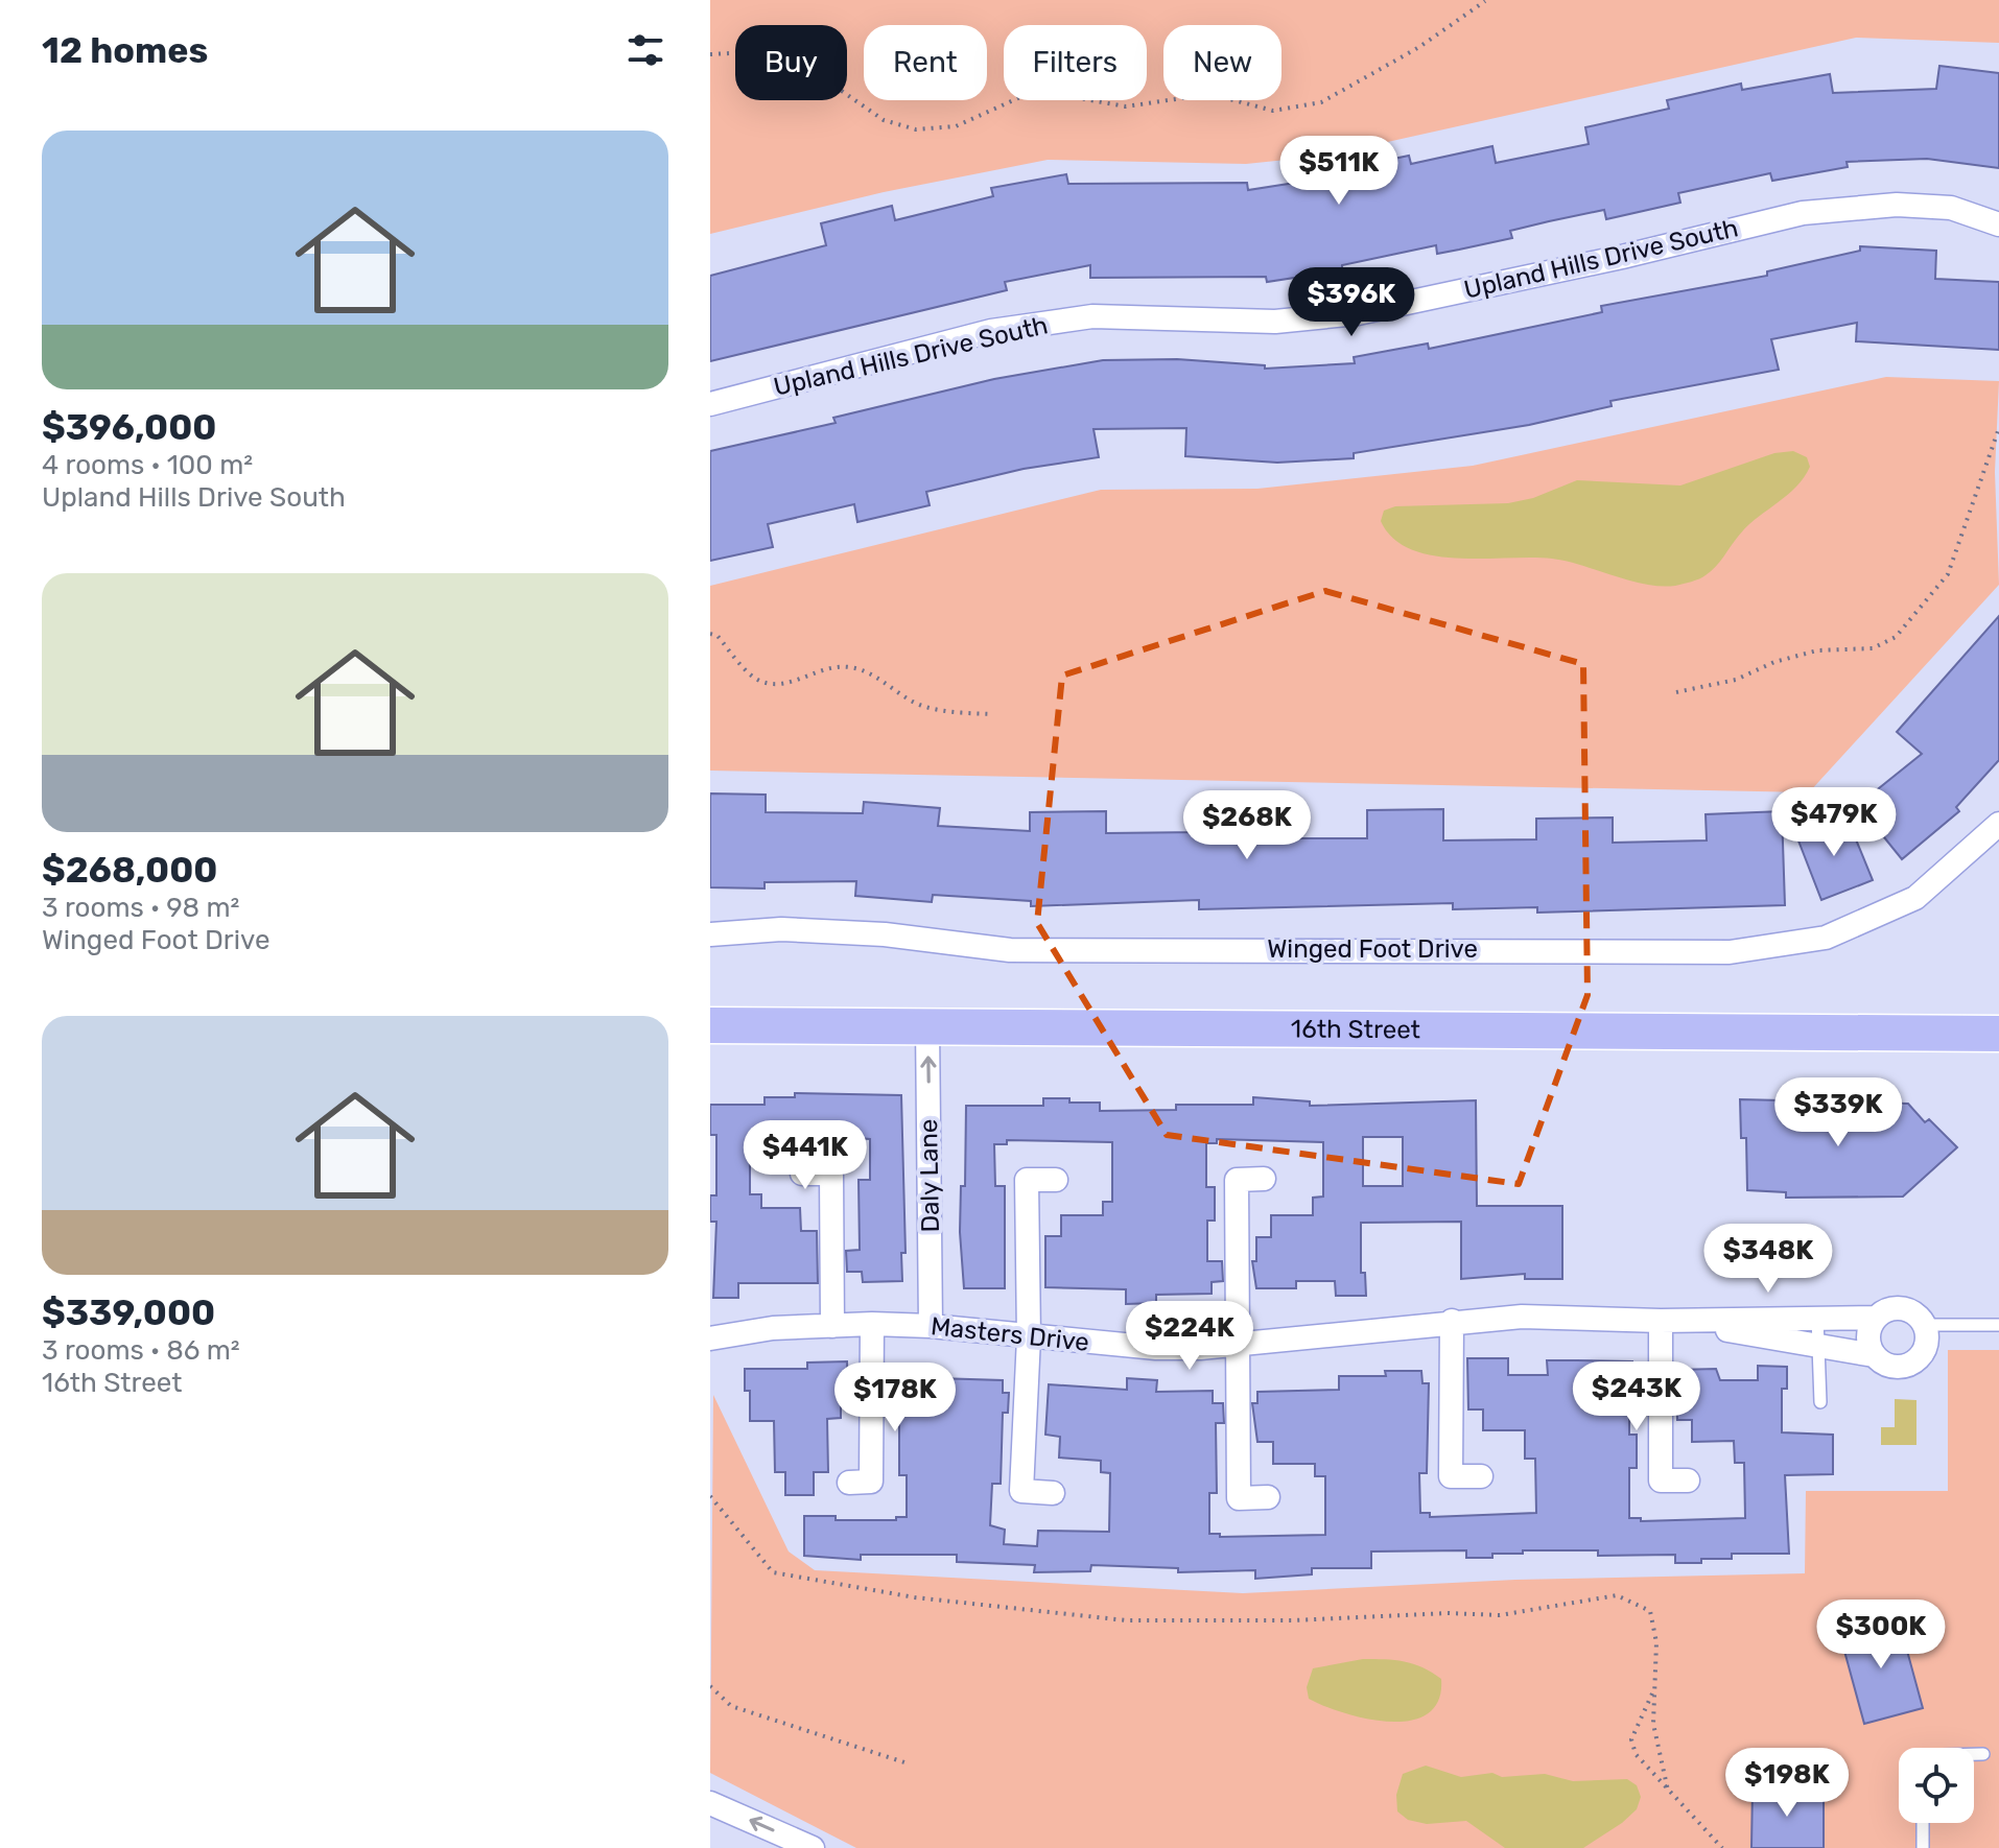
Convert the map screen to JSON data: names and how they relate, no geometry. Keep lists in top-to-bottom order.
{
  "streets": {
    "main road": ["16th Street"],
    "street": [
      "Upland Hills Drive South",
      "Winged Foot Drive",
      "Daly Lane",
      "Masters Drive"
    ]
  },
  "crossings": [
    ["16th Street", "Daly Lane"],
    ["Daly Lane", "Masters Drive"]
  ],
  "one_way": ["Daly Lane"],
  "page": {
    "heading": "12 homes",
    "chip": [
      "Buy",
      "Rent",
      "Filters",
      "New"
    ],
    "list": [
      {
        "name": "$396,000",
        "note": "4 rooms · 100 m² · Upland Hills Drive South"
      },
      {
        "name": "$268,000",
        "note": "3 rooms · 98 m² · Winged Foot Drive"
      },
      {
        "name": "$339,000",
        "note": "3 rooms · 86 m² · 16th Street"
      }
    ],
    "price": [
      "$511K",
      "$396K",
      "$479K",
      "$268K",
      "$339K",
      "$441K",
      "$348K",
      "$224K",
      "$243K",
      "$178K",
      "$300K",
      "$198K"
    ]
  }
}
